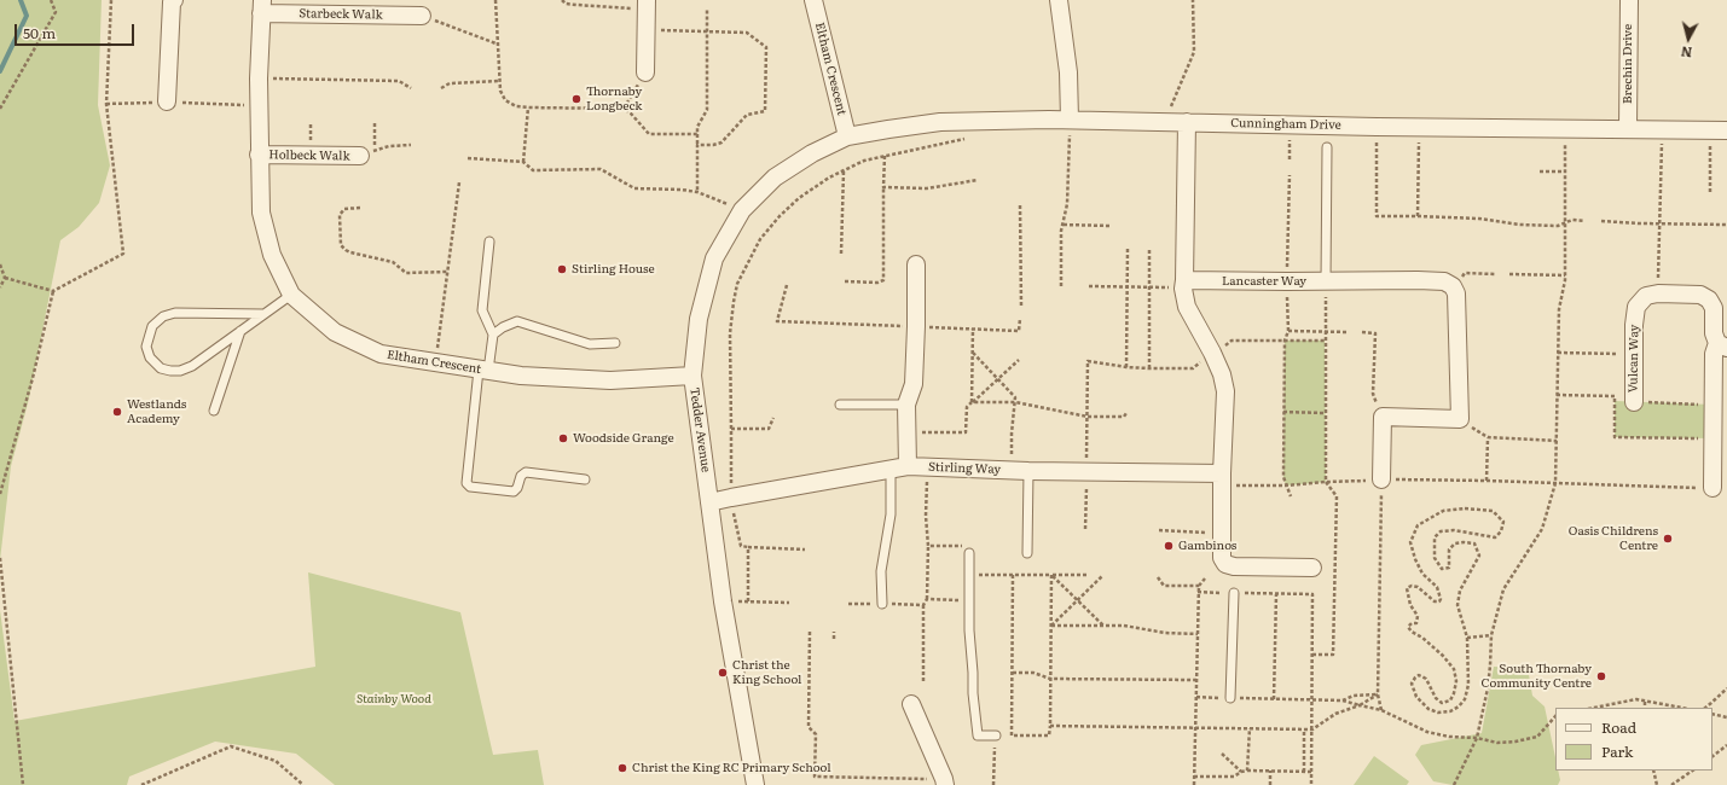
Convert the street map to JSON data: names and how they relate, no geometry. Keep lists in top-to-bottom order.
{
  "streets": {
    "street": [
      "Starbeck Walk",
      "Brechin Drive",
      "Eltham Crescent",
      "Cunningham Drive",
      "Holbeck Walk",
      "Lancaster Way",
      "Vulcan Way",
      "Tedder Avenue",
      "Stirling Way"
    ]
  },
  "crossings": [
    ["Starbeck Walk", "Eltham Crescent"],
    ["Brechin Drive", "Cunningham Drive"],
    ["Eltham Crescent", "Cunningham Drive"],
    ["Eltham Crescent", "Holbeck Walk"],
    ["Eltham Crescent", "Tedder Avenue"],
    ["Cunningham Drive", "Tedder Avenue"],
    ["Tedder Avenue", "Stirling Way"]
  ],
  "parks": ["Stainby Wood"],
  "places": [
    "Thornaby Longbeck",
    "Stirling House",
    "Westlands Academy",
    "Woodside Grange",
    "Oasis Childrens Centre",
    "Gambinos",
    "Christ the King School",
    "South Thornaby Community Centre",
    "Christ the King RC Primary School"
  ],
  "legend": ["Road", "Park"],
  "scale_bar": "50 m",
  "north": "bottom"
}
